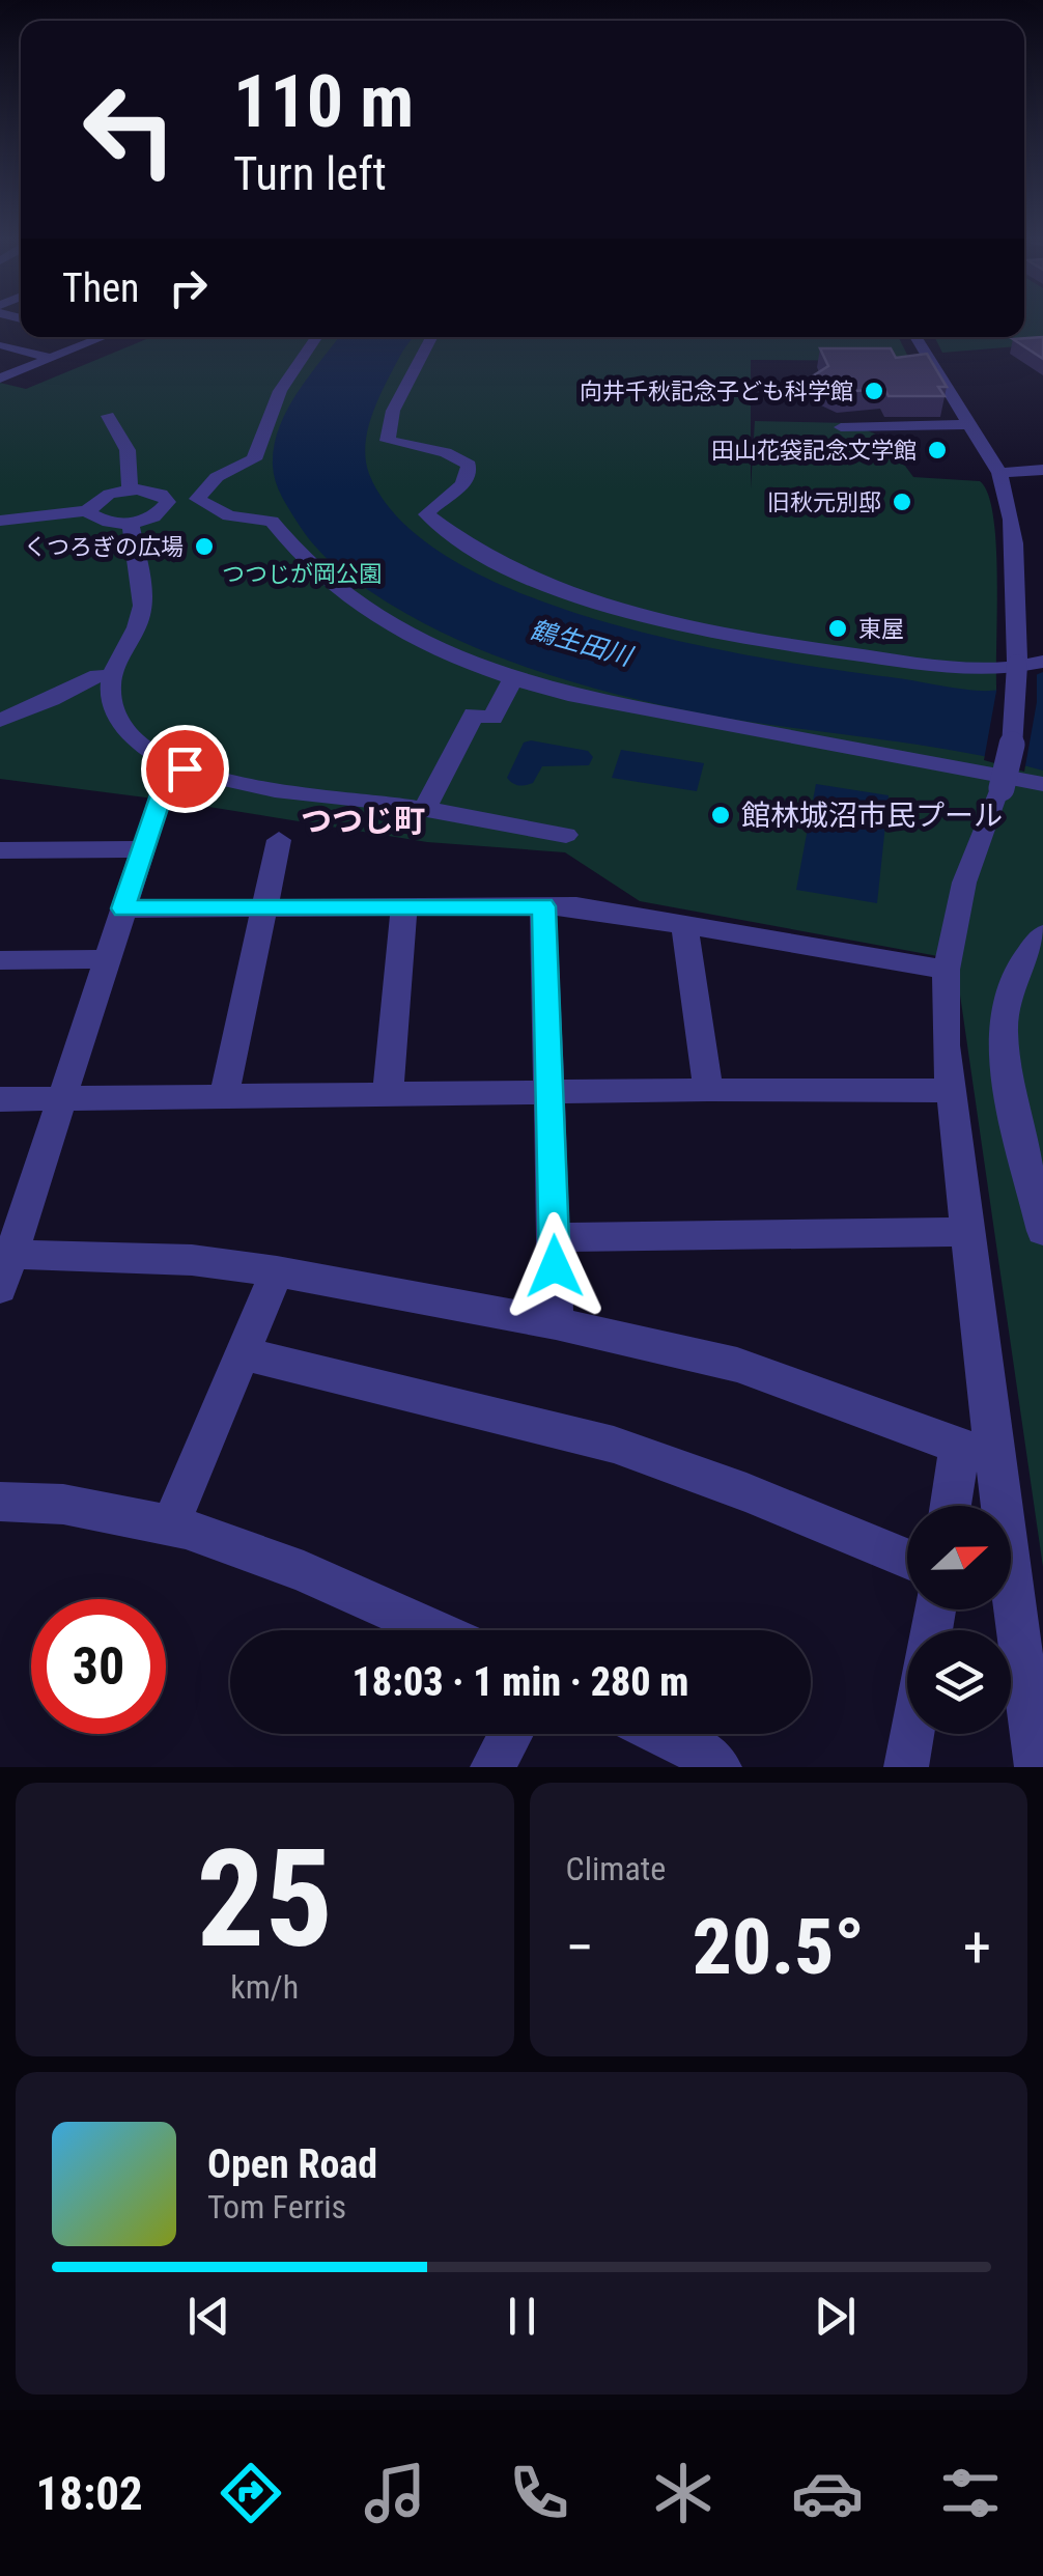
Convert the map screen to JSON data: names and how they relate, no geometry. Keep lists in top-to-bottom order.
{
  "districts": ["つつじ町"],
  "water": ["鶴生田川"],
  "parks": ["つつじが岡公園"],
  "places": [
    "向井千秋記念子ども科学館",
    "田山花袋記念文学館",
    "旧秋元別邸",
    "くつろぎの広場",
    "東屋",
    "館林城沼市民プール"
  ],
  "north": "right",
  "page": {
    "turn": ["110 m", "Turn left"],
    "then": "Then",
    "limit": "30",
    "trip": "18:03 · 1 min · 280 m",
    "tile": [
      ["25", "km/h"],
      "Climate"
    ],
    "heat": ["−", "20.5°", "+"],
    "song": ["Open Road", "Tom Ferris"],
    "tabs": "18:02"
  }
}
